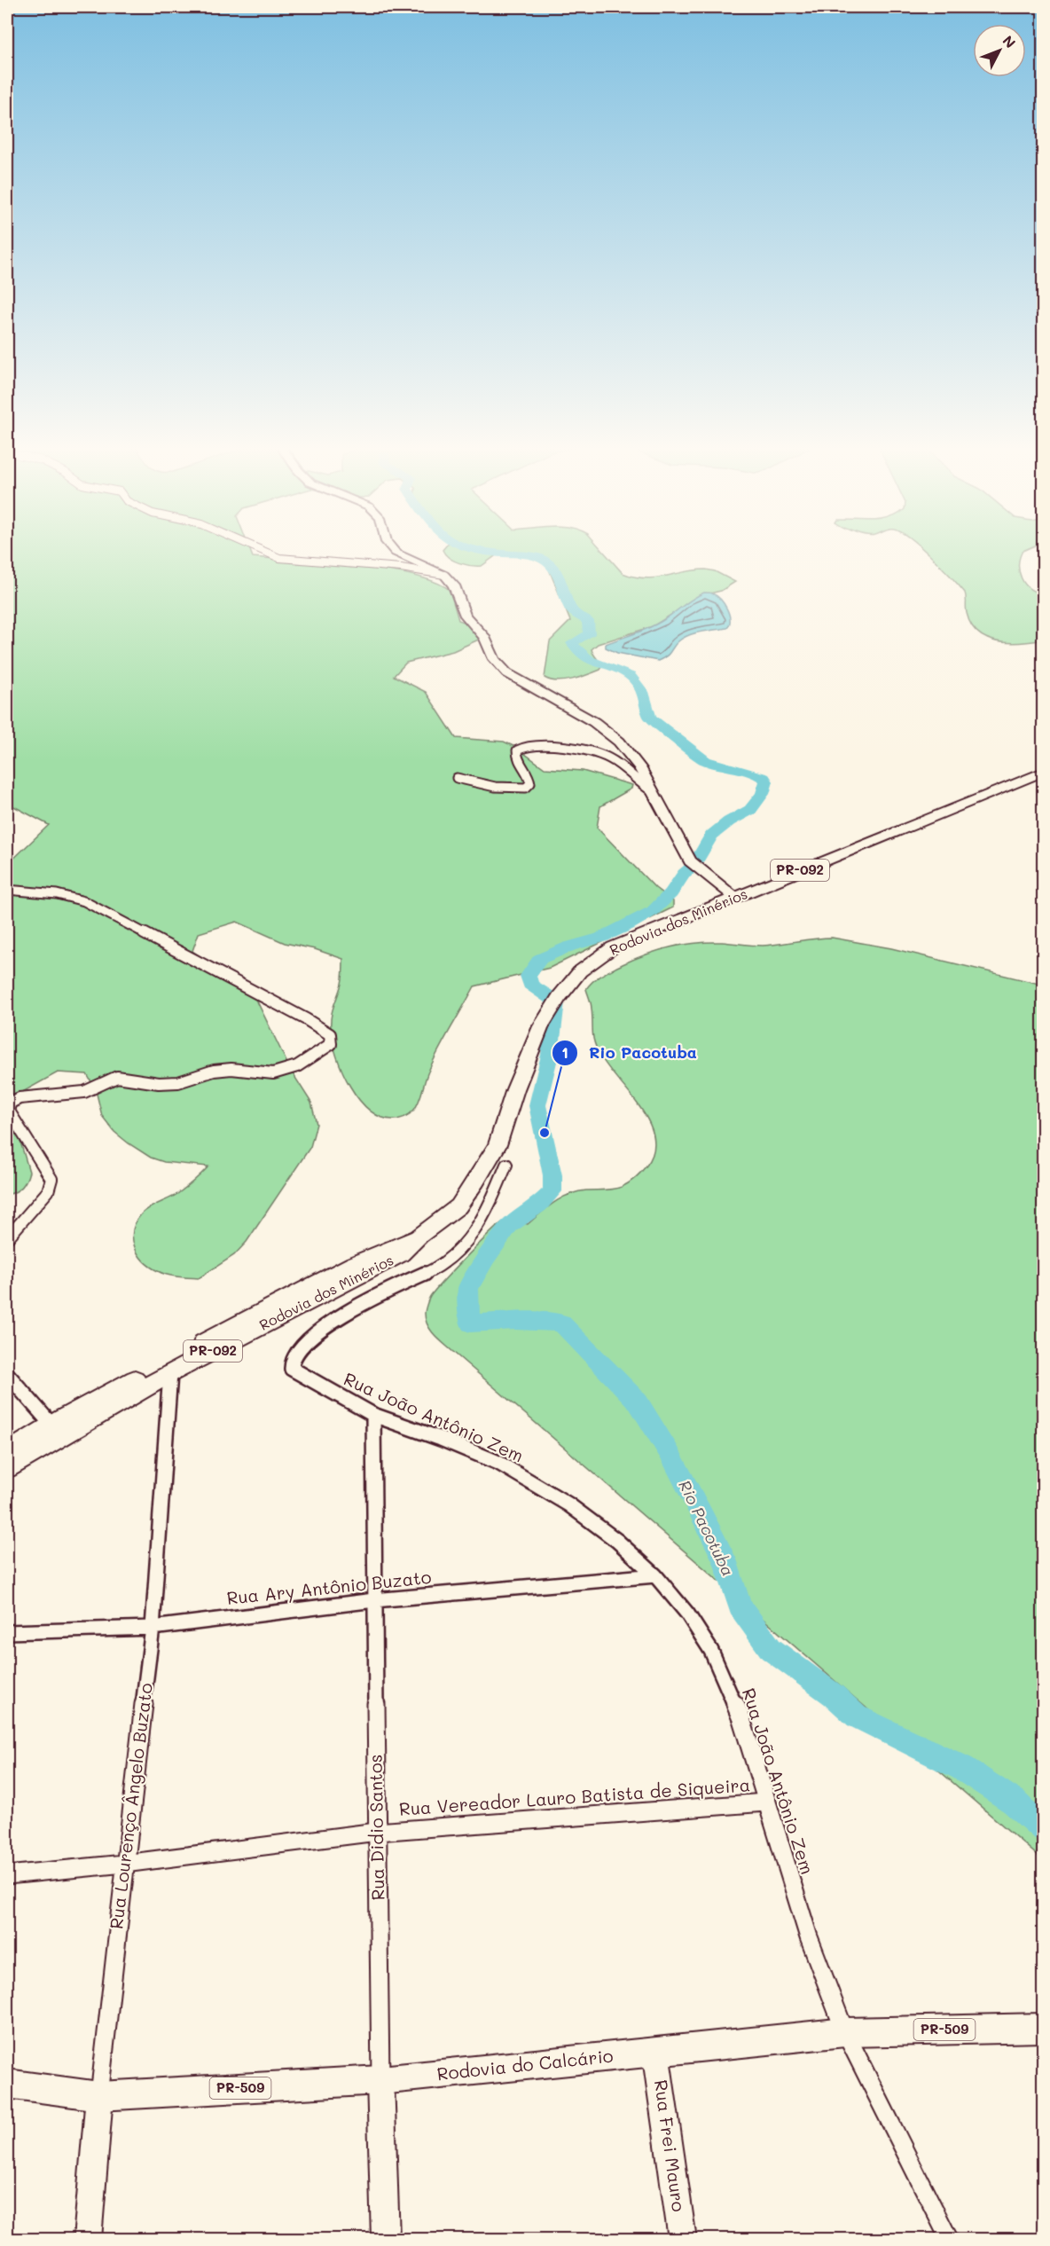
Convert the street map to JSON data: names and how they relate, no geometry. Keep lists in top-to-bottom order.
{
  "streets": {
    "main road": [
      "PR-092",
      "Rodovia dos Minérios",
      "PR-509",
      "Rodovia do Calcário"
    ],
    "street": [
      "Rua João Antônio Zem",
      "Rua Ary Antônio Buzato",
      "Rua Vereador Lauro Batista de Siqueira",
      "Rua Lourenço Ângelo Buzato",
      "Rua Didio Santos",
      "Rua Frei Mauro"
    ]
  },
  "crossings": [
    ["Rodovia dos Minérios", "Rua Lourenço Ângelo Buzato"],
    ["Rua João Antônio Zem", "Rua Ary Antônio Buzato"],
    ["Rua João Antônio Zem", "Rua Vereador Lauro Batista de Siqueira"],
    ["Rua João Antônio Zem", "Rua Didio Santos"],
    ["Rua João Antônio Zem", "Rodovia do Calcário"],
    ["Rua Ary Antônio Buzato", "Rua Lourenço Ângelo Buzato"],
    ["Rua Ary Antônio Buzato", "Rua Didio Santos"],
    ["Rua Vereador Lauro Batista de Siqueira", "Rua Lourenço Ângelo Buzato"],
    ["Rua Vereador Lauro Batista de Siqueira", "Rua Didio Santos"],
    ["Rua Lourenço Ângelo Buzato", "Rodovia do Calcário"],
    ["Rua Didio Santos", "Rodovia do Calcário"],
    ["Rodovia do Calcário", "Rua Frei Mauro"]
  ],
  "water": ["Rio Pacotuba"],
  "places": ["Rio Pacotuba"],
  "north": "top right"
}
